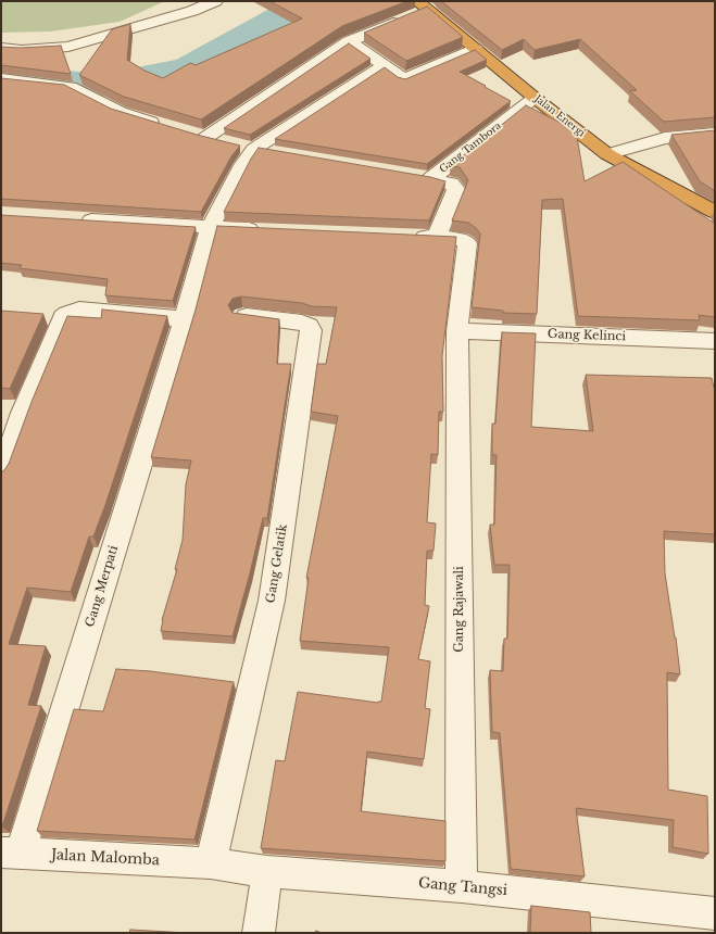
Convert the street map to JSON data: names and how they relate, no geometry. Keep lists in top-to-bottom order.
{
  "streets": {
    "highway": ["Jalan Energi"],
    "street": [
      "Gang Tambora",
      "Gang Kelinci",
      "Gang Gelatik",
      "Gang Merpati",
      "Gang Rajawali",
      "Jalan Malomba",
      "Gang Tangsi"
    ]
  },
  "crossings": [
    ["Jalan Energi", "Gang Tambora"],
    ["Gang Tambora", "Gang Rajawali"],
    ["Gang Kelinci", "Gang Rajawali"],
    ["Gang Gelatik", "Jalan Malomba"],
    ["Gang Gelatik", "Gang Tangsi"],
    ["Gang Merpati", "Jalan Malomba"],
    ["Gang Rajawali", "Gang Tangsi"],
    ["Jalan Malomba", "Gang Tangsi"]
  ]
}
